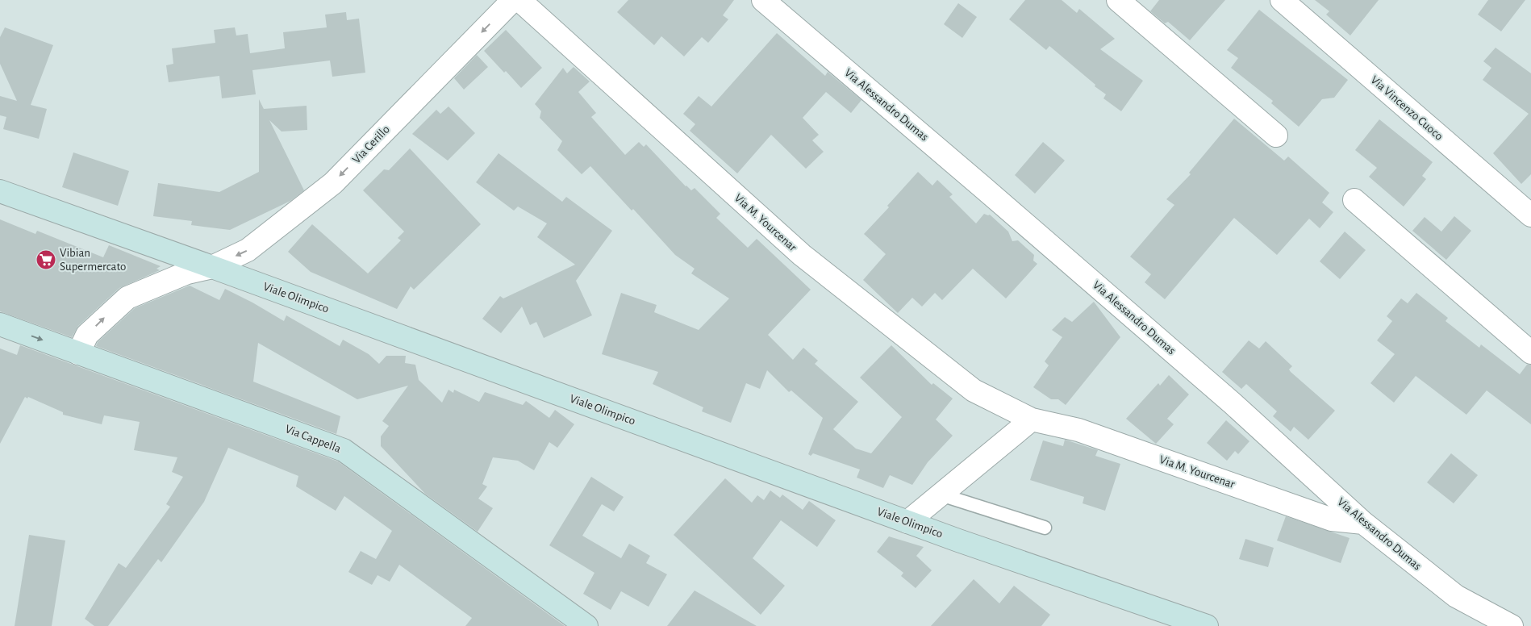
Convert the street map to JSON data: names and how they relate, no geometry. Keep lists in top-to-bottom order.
{
  "streets": {
    "street": [
      "Via Alessandro Dumas",
      "Via Vincenzo Cuoco",
      "Via Cerillo",
      "Via M. Yourcenar",
      "Viale Olimpico",
      "Via Cappella"
    ]
  },
  "crossings": [
    ["Via Alessandro Dumas", "Via M. Yourcenar"],
    ["Via Cerillo", "Viale Olimpico"],
    ["Via Cerillo", "Via Cappella"]
  ],
  "places": {
    "supermarket": ["Vibian Supermercato"]
  }
}
